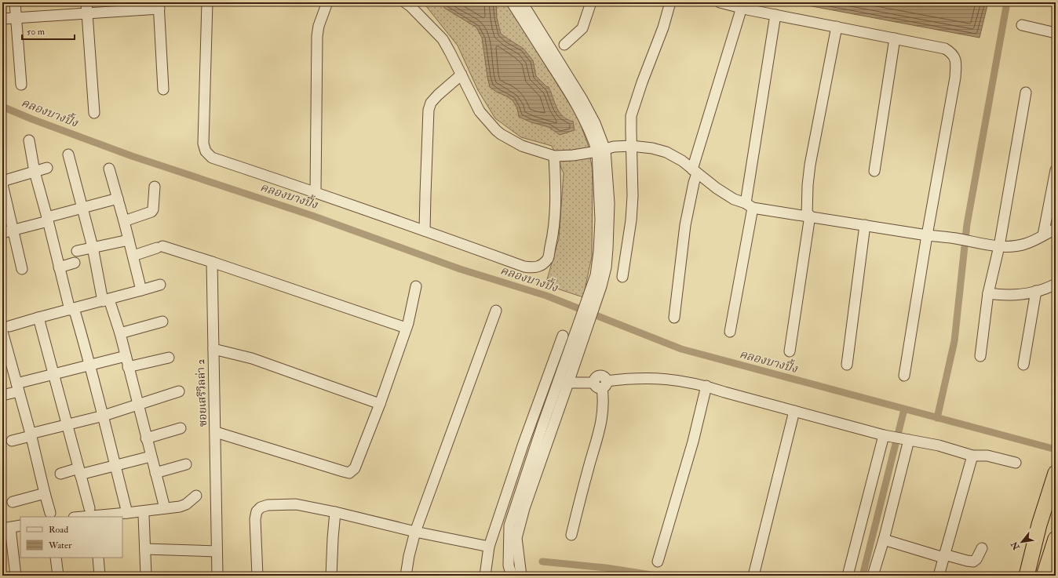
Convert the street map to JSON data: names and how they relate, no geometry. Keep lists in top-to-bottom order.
{
  "streets": {
    "street": ["ซอยเสรีวิลล่า 2"]
  },
  "water": ["คลองบางปิ้ง"],
  "legend": ["Road", "Water"],
  "scale_bar": "50 m",
  "north": "bottom left"
}
